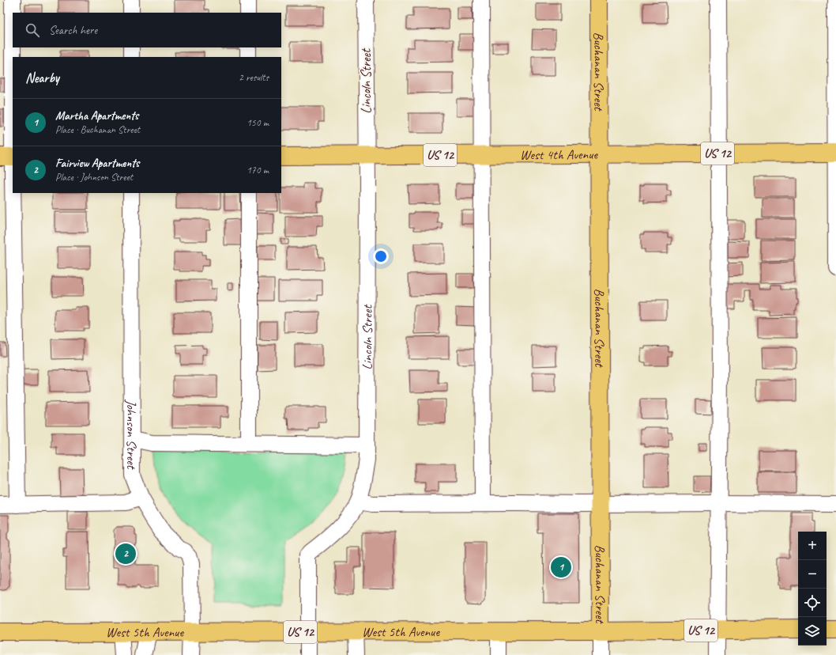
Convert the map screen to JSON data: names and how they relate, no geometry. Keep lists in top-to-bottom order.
{
  "streets": {
    "main road": [
      "Buchanan Street",
      "US 12",
      "West 4th Avenue",
      "West 5th Avenue"
    ],
    "street": ["Lincoln Street", "Johnson Street"]
  },
  "crossings": [
    ["Buchanan Street", "West 4th Avenue"],
    ["Buchanan Street", "West 5th Avenue"],
    ["Lincoln Street", "West 4th Avenue"],
    ["Lincoln Street", "West 5th Avenue"],
    ["Johnson Street", "West 5th Avenue"]
  ],
  "page": {
    "search": "Search here",
    "heading": ["Nearby", "2 results"],
    "list": [
      {
        "mark": "1",
        "name": "Martha Apartments",
        "note": "Place · Buchanan Street",
        "value": "150 m"
      },
      {
        "mark": "2",
        "name": "Fairview Apartments",
        "note": "Place · Johnson Street",
        "value": "170 m"
      }
    ],
    "map_buttons": ["+", "−"],
    "pins": ["2", "1"]
  }
}
